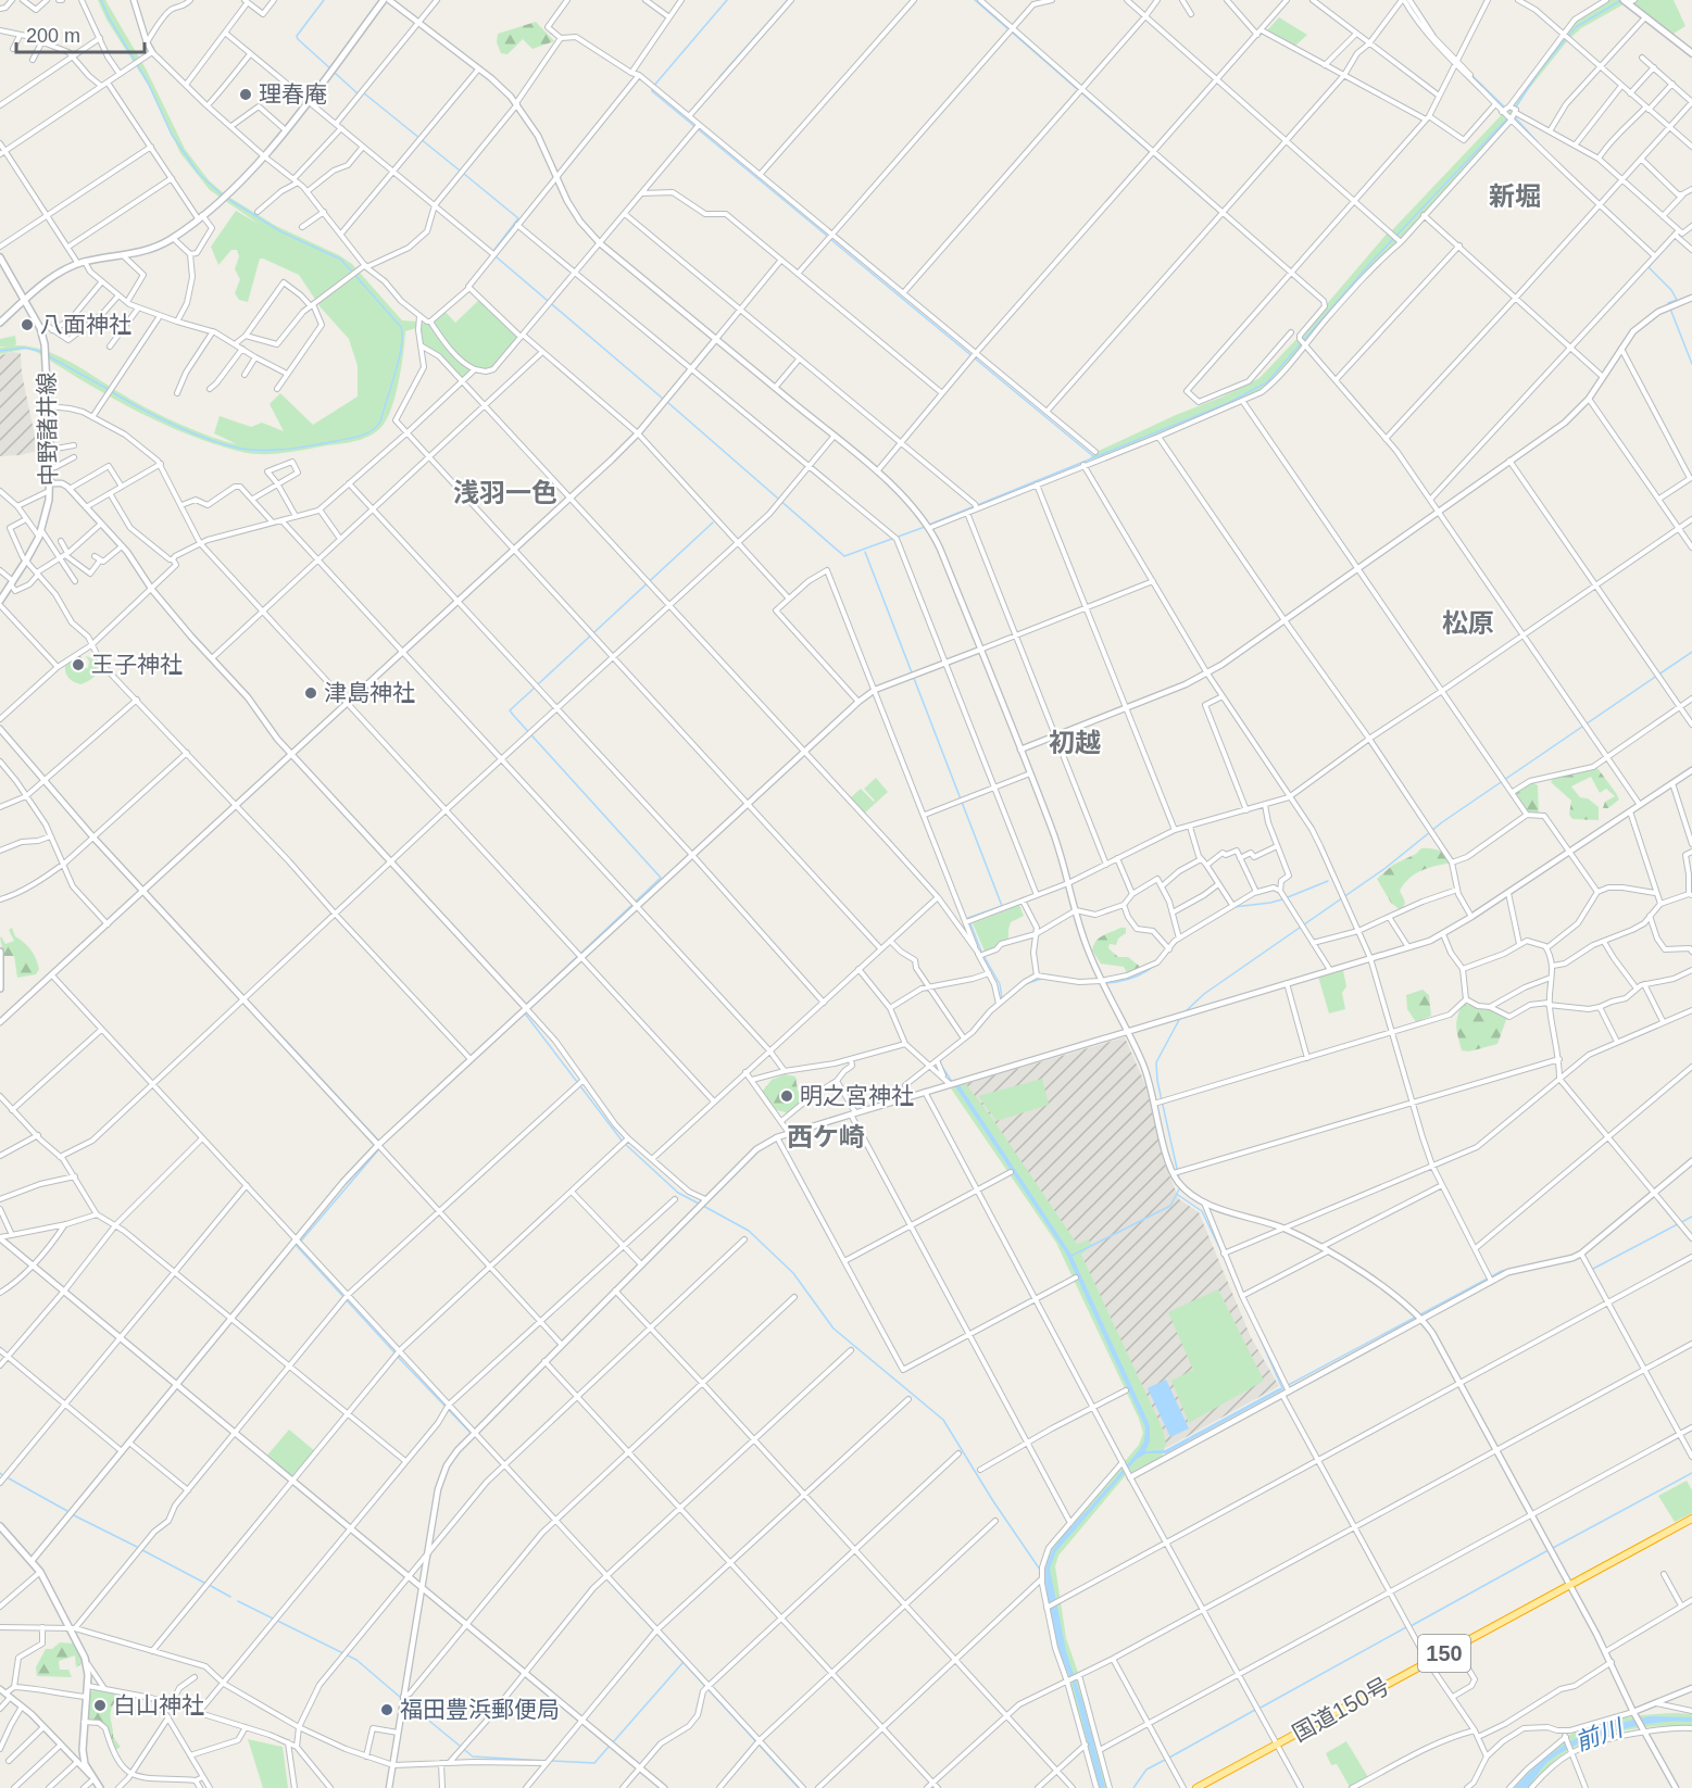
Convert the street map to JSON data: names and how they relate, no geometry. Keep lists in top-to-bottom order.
{
  "streets": {
    "highway": ["150", "国道150号"],
    "main road": ["中野諸井線"]
  },
  "districts": [
    "新堀",
    "浅羽一色",
    "松原",
    "初越",
    "西ケ崎"
  ],
  "water": ["前川"],
  "places": [
    "理春庵",
    "八面神社",
    "王子神社",
    "津島神社",
    "明之宮神社",
    "白山神社",
    "福田豊浜郵便局"
  ],
  "scale_bar": "200 m"
}
